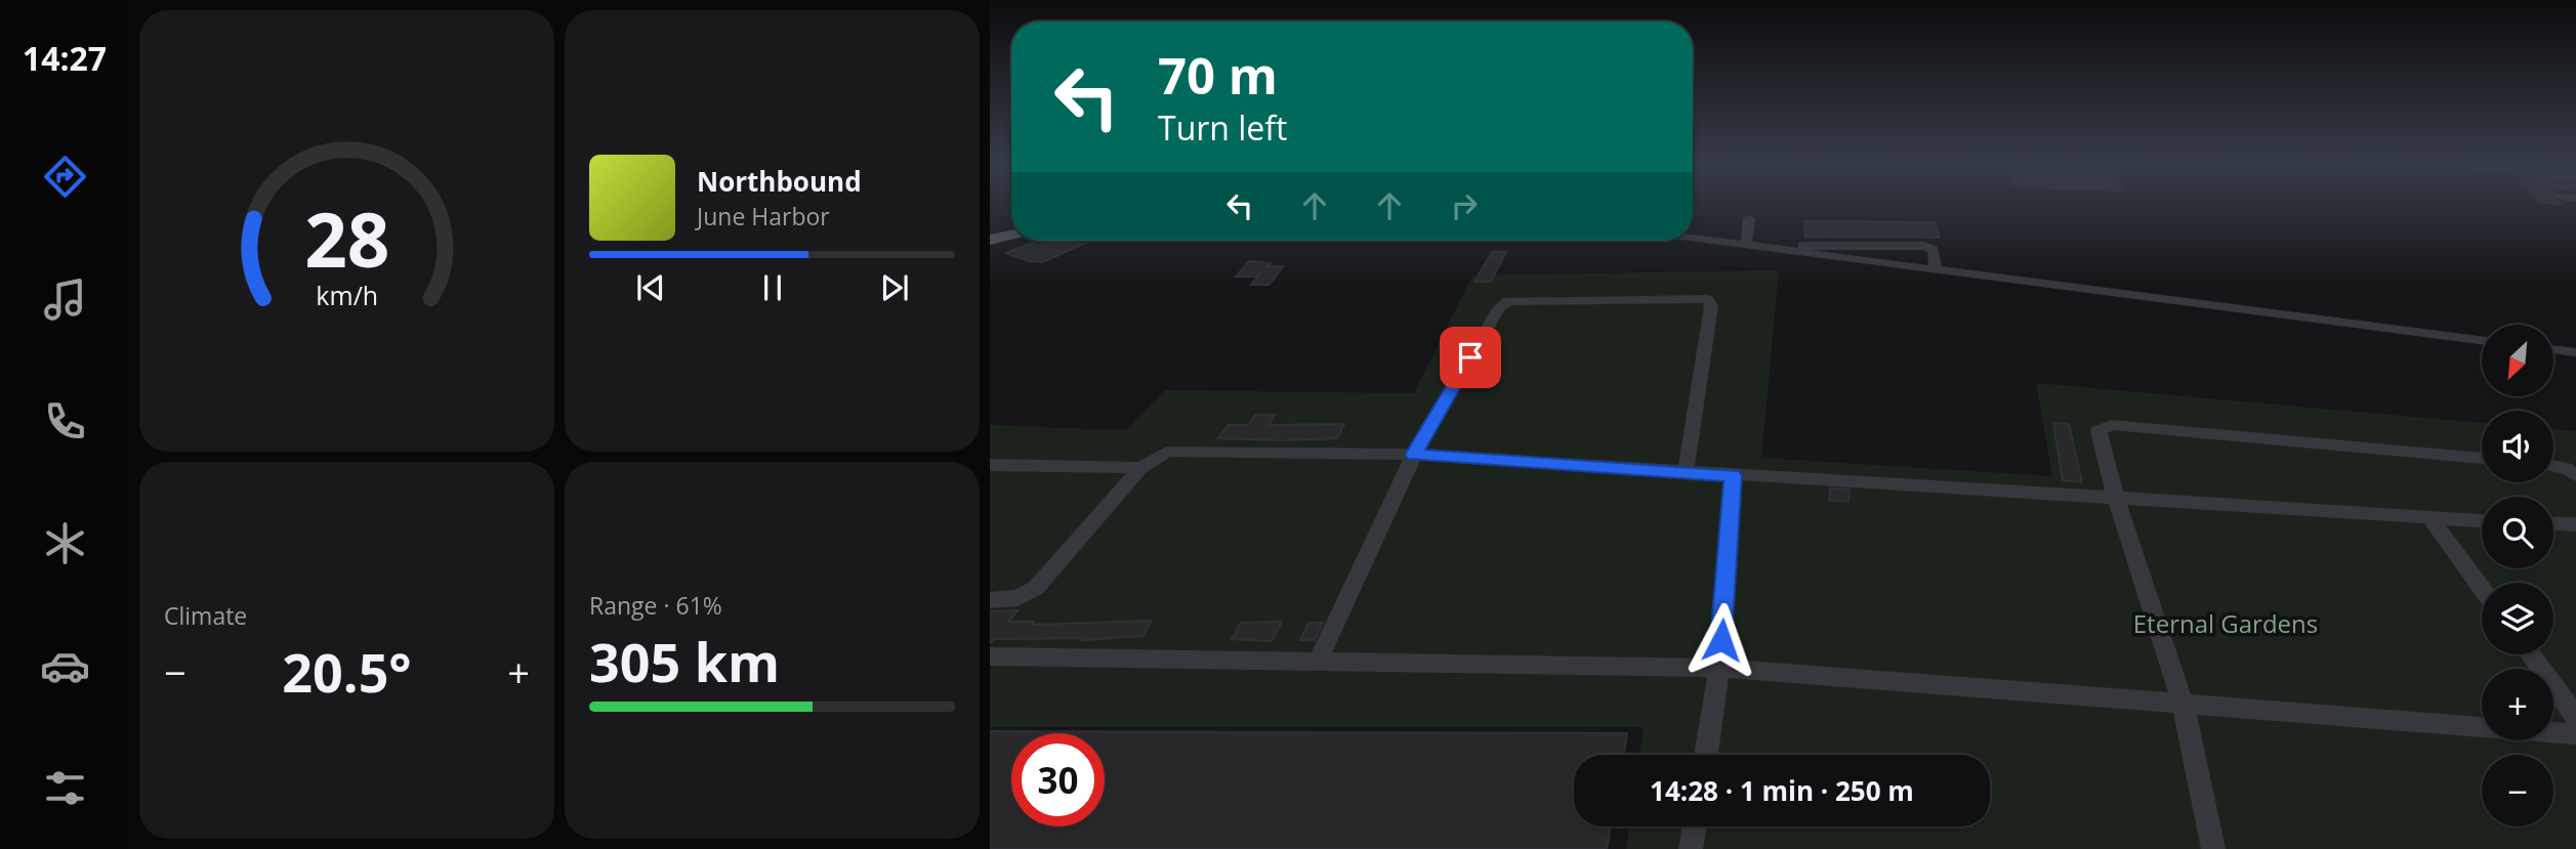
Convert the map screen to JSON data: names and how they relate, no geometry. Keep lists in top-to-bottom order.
{
  "parks": ["Eternal Gardens"],
  "north": "bottom left",
  "page": {
    "tabs": "14:27",
    "turn": ["70 m", "Turn left"],
    "song": ["Northbound", "June Harbor"],
    "map_buttons": ["+", "−"],
    "tile": [
      "Climate",
      ["Range · 61%", "305 km"]
    ],
    "heat": ["−", "20.5°", "+"],
    "limit": "30",
    "trip": "14:28 · 1 min · 250 m",
    "gauge": ["28", "km/h"]
  }
}
